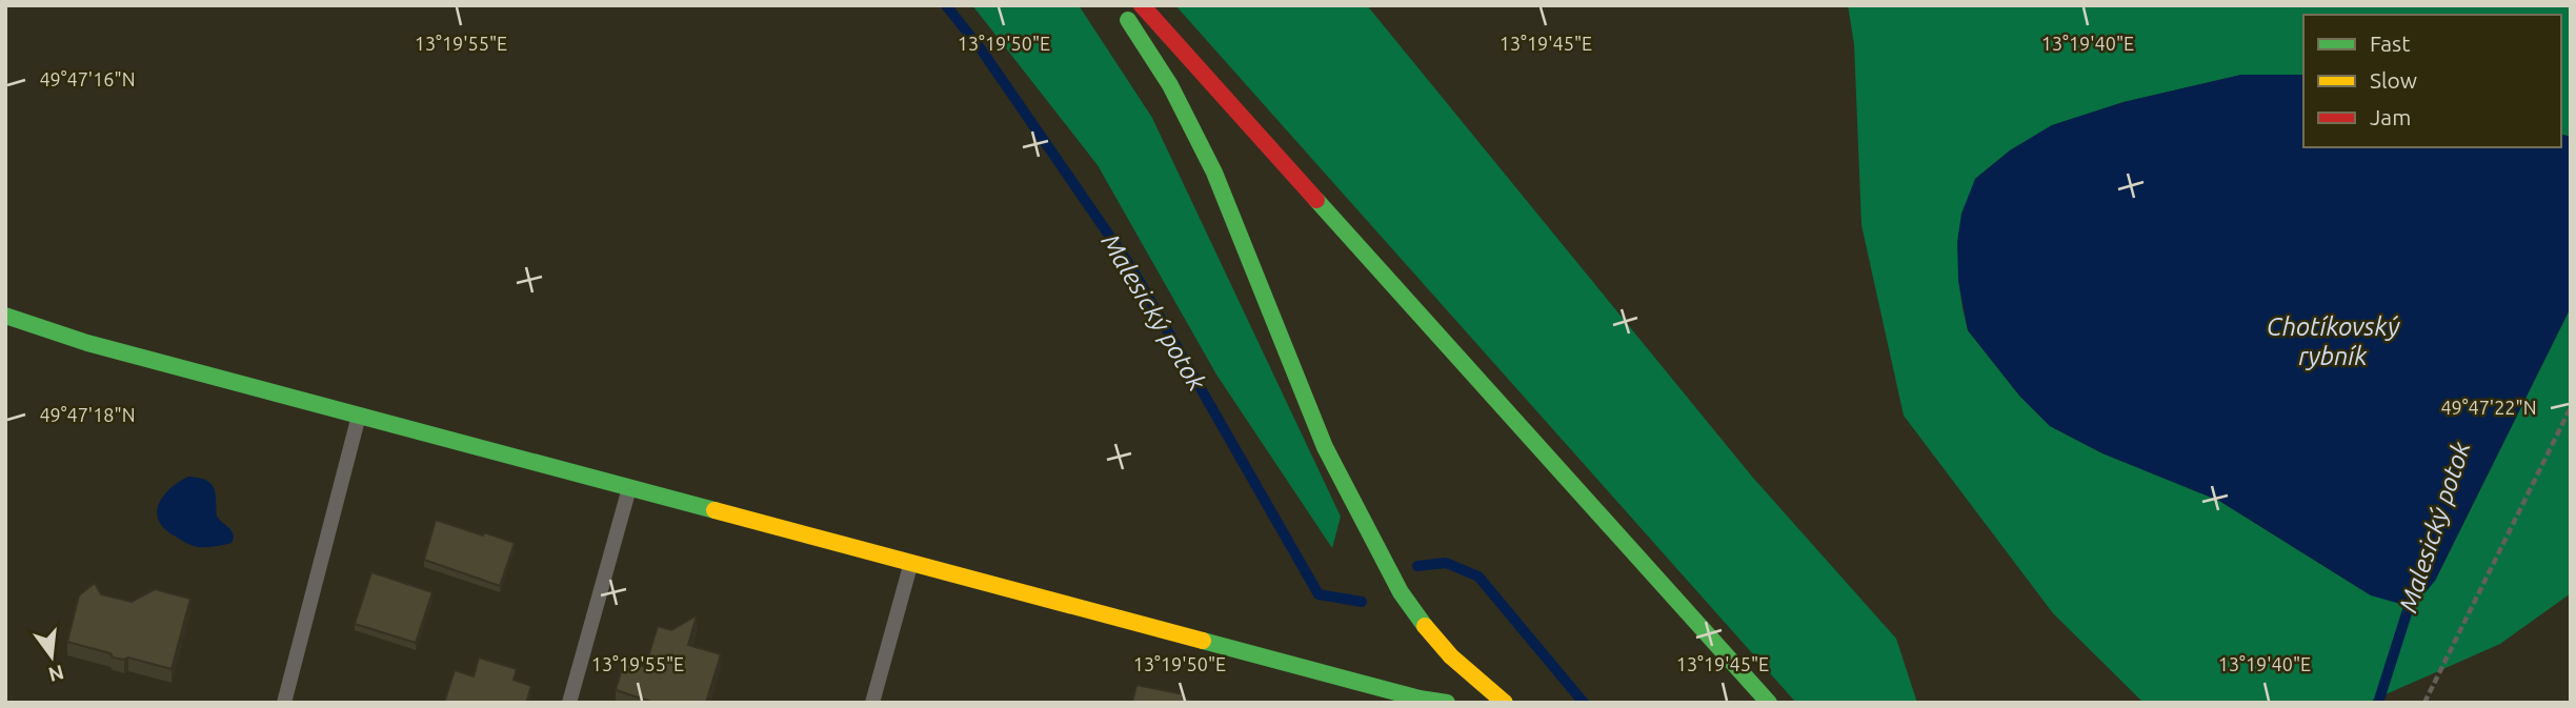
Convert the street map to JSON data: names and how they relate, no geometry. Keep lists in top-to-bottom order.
{
  "water": ["Malesický potok", "Chotíkovský rybník"],
  "legend": ["Fast", "Slow", "Jam"],
  "north": "bottom",
  "coordinates": [
    "13°19'55\"E",
    "13°19'50\"E",
    "13°19'45\"E",
    "13°19'40\"E",
    "49°47'16\"N",
    "49°47'22\"N",
    "49°47'18\"N"
  ]
}
